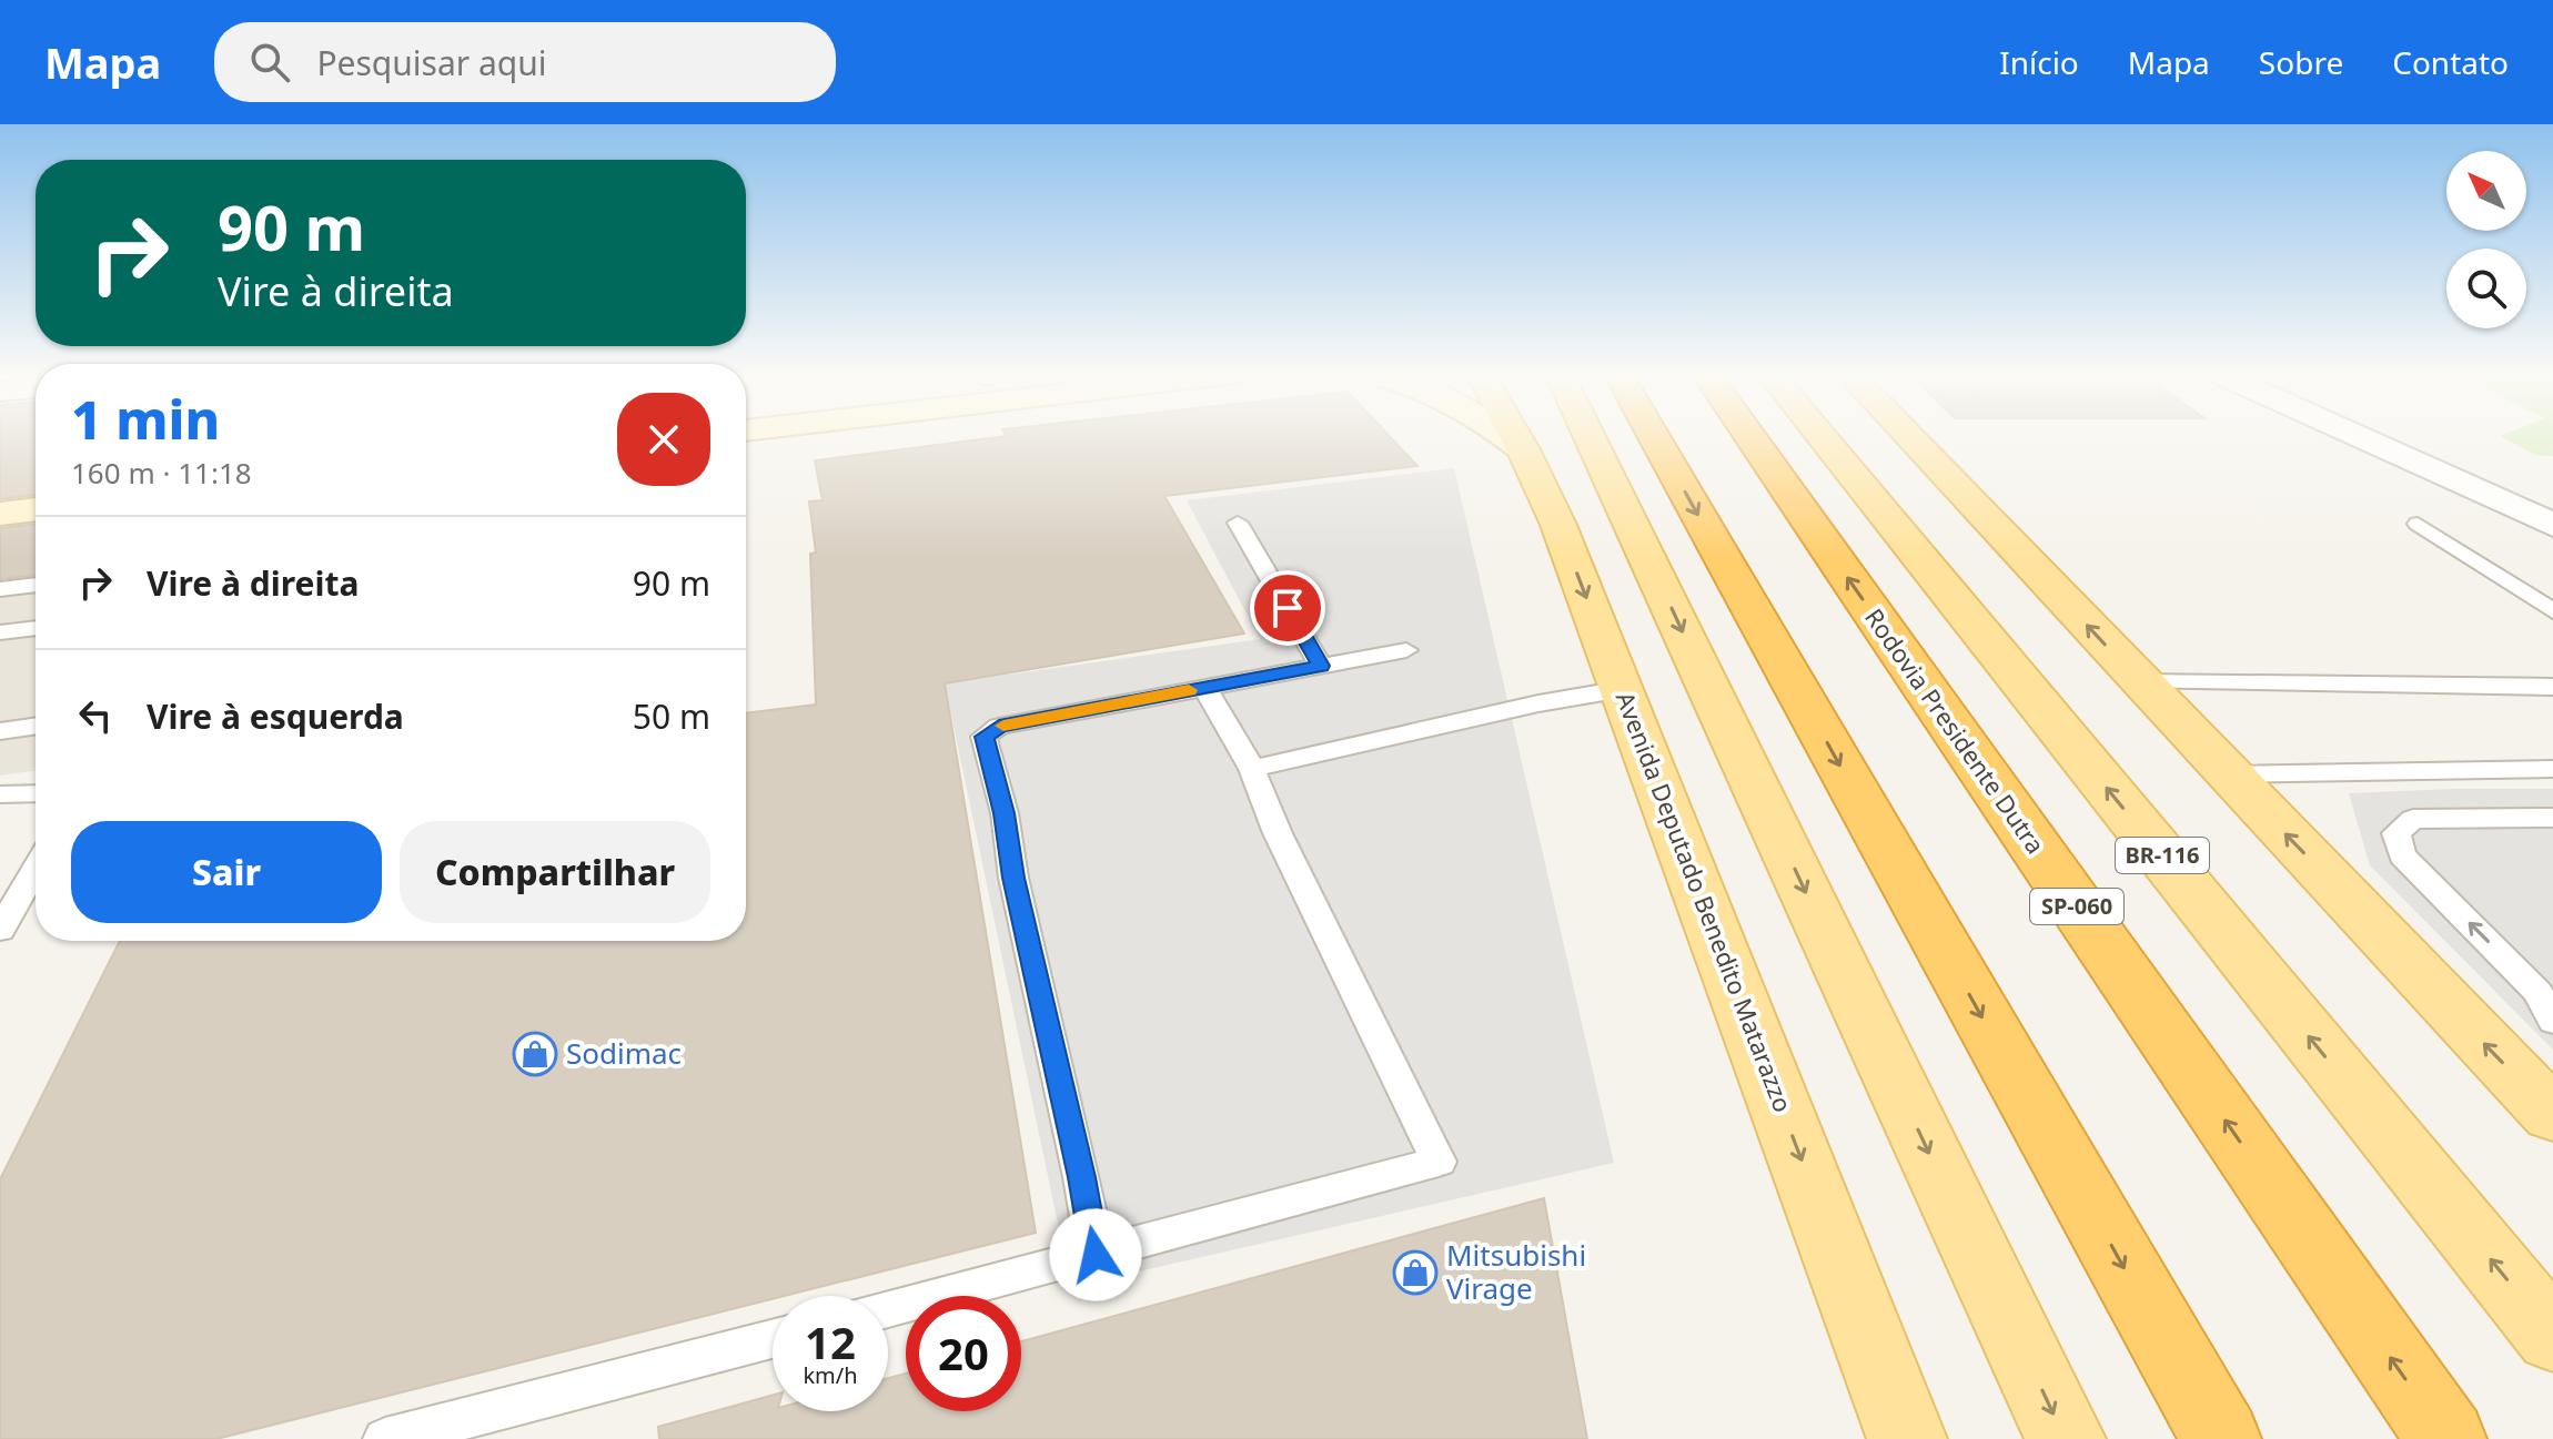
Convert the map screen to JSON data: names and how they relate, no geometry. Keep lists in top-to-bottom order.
{
  "streets": {
    "highway": ["Rodovia Presidente Dutra", "SP-060"],
    "main road": ["BR-116", "Avenida Deputado Benedito Matarazzo"]
  },
  "places": {
    "shop": ["Sodimac", "Mitsubishi Virage"]
  },
  "north": "top left",
  "page": {
    "header": "Mapa",
    "search": "Pesquisar aqui",
    "nav": [
      "Início",
      "Mapa",
      "Sobre",
      "Contato"
    ],
    "turn": ["90 m", "Vire à direita"],
    "heading": ["1 min", "160 m · 11:18"],
    "list": [
      {
        "name": "Vire à direita",
        "value": "90 m"
      },
      {
        "name": "Vire à esquerda",
        "value": "50 m"
      }
    ],
    "buttons": ["Sair", "Compartilhar"],
    "speed": "12 km/h",
    "limit": "20"
  }
}
